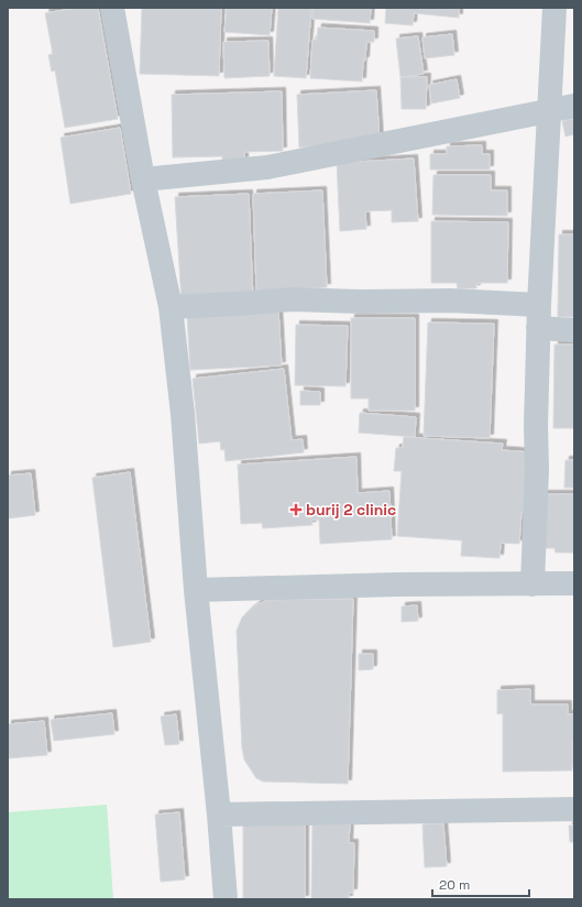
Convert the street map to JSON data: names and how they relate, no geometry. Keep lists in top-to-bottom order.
{
  "places": {
    "health": ["burij 2 clinic"]
  },
  "scale_bar": "20 m"
}
